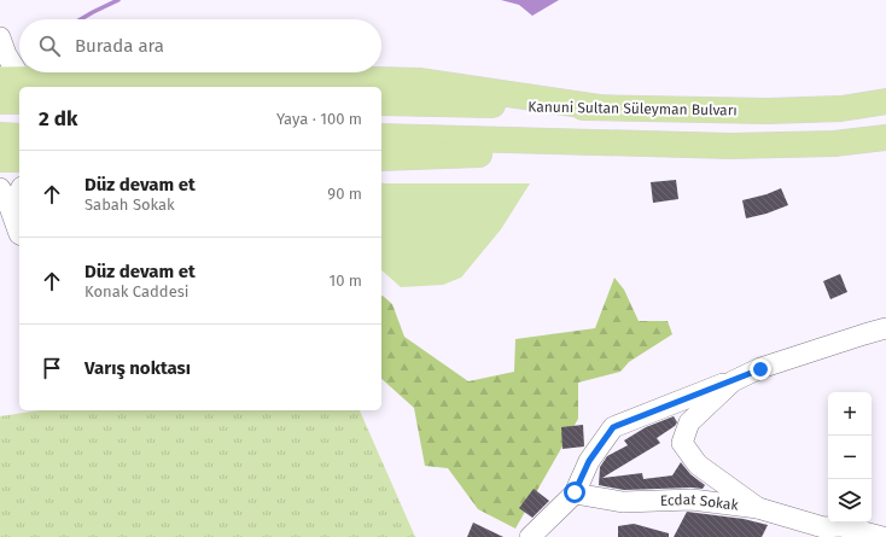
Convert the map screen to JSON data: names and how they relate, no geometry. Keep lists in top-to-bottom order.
{
  "streets": {
    "main road": ["Kanuni Sultan Süleyman Bulvarı"],
    "street": ["Ecdat Sokak"]
  },
  "page": {
    "search": "Burada ara",
    "heading": ["2 dk", "Yaya · 100 m"],
    "list": [
      ["Düz devam et", "Sabah Sokak", "90 m"],
      ["Düz devam et", "Konak Caddesi", "10 m"],
      "Varış noktası"
    ],
    "map_buttons": ["+", "−"]
  }
}
